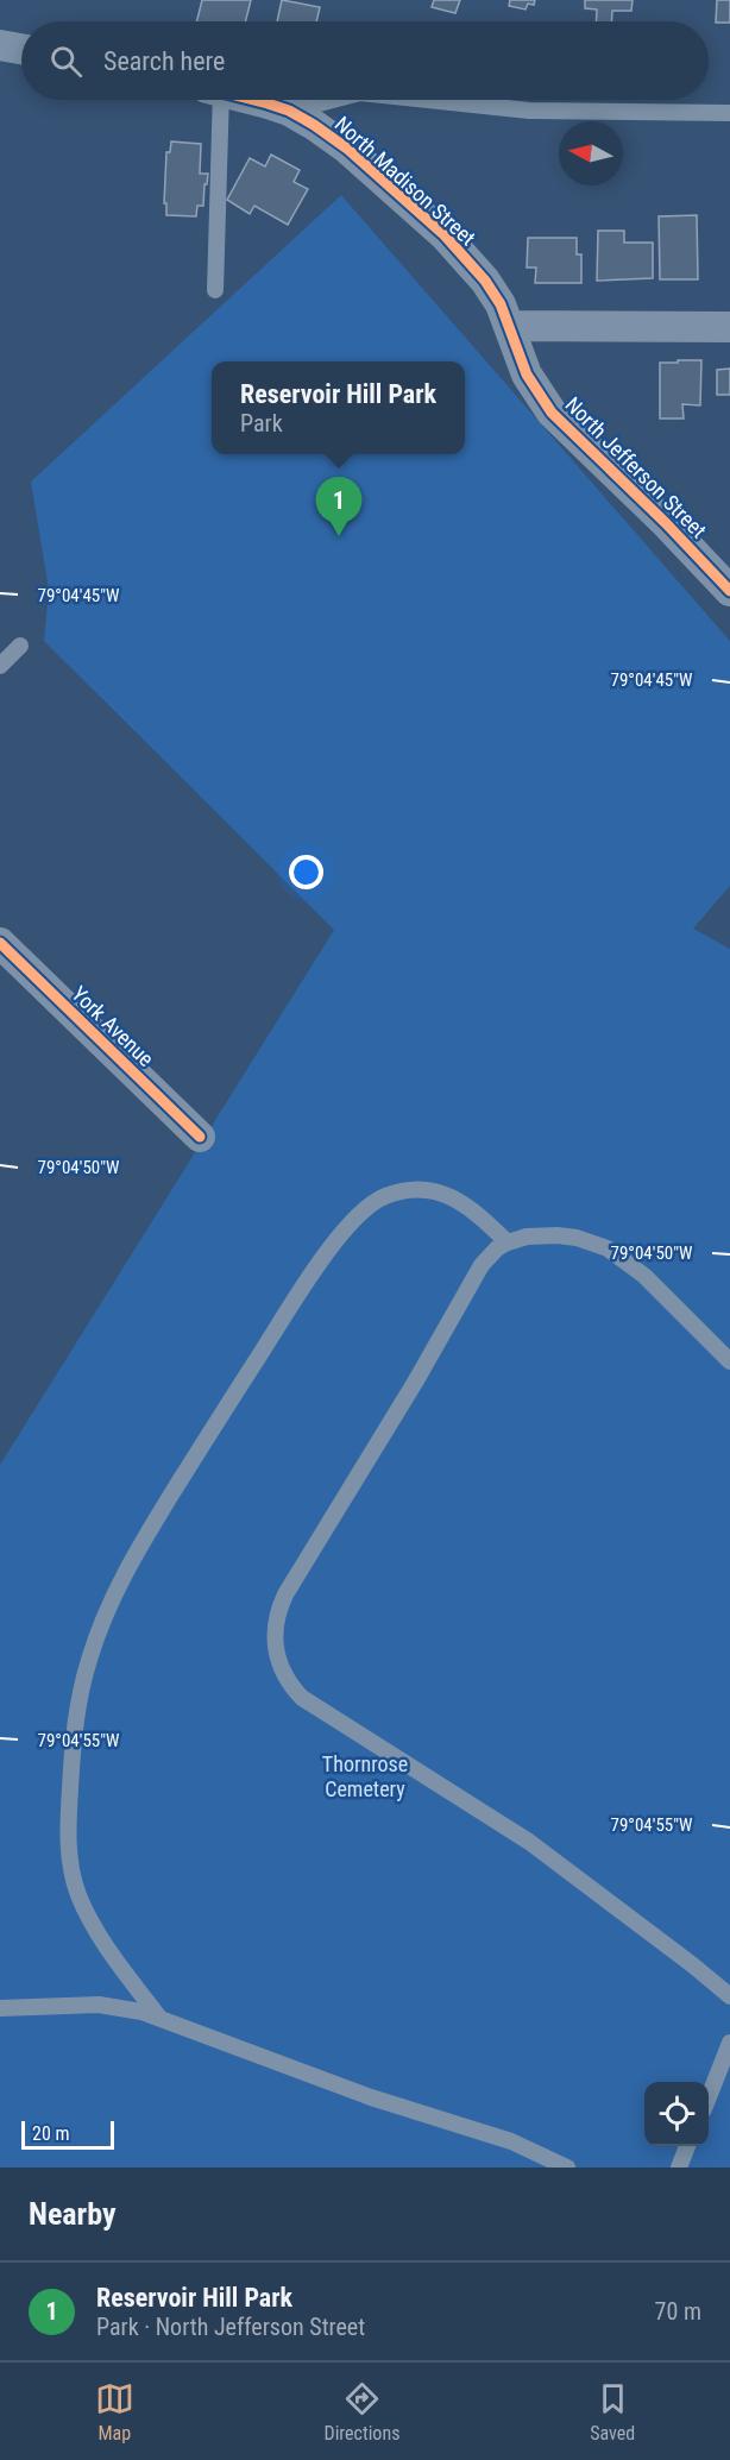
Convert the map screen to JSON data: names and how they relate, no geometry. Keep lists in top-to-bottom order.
{
  "streets": {
    "street": ["North Madison Street", "North Jefferson Street", "York Avenue"]
  },
  "crossings": [
    ["North Madison Street", "North Jefferson Street"]
  ],
  "parks": ["Thornrose Cemetery"],
  "scale_bar": "20 m",
  "north": "left",
  "page": {
    "search": "Search here",
    "popup": ["Reservoir Hill Park", "Park"],
    "pins": "1",
    "scale": "20 m",
    "heading": "Nearby",
    "list": [
      {
        "mark": "1",
        "name": "Reservoir Hill Park",
        "note": "Park · North Jefferson Street",
        "value": "70 m"
      }
    ],
    "nav": ["Map", "Directions", "Saved"]
  },
  "coordinates": ["79°04'45\"W", "79°04'50\"W", "79°04'55\"W"]
}
